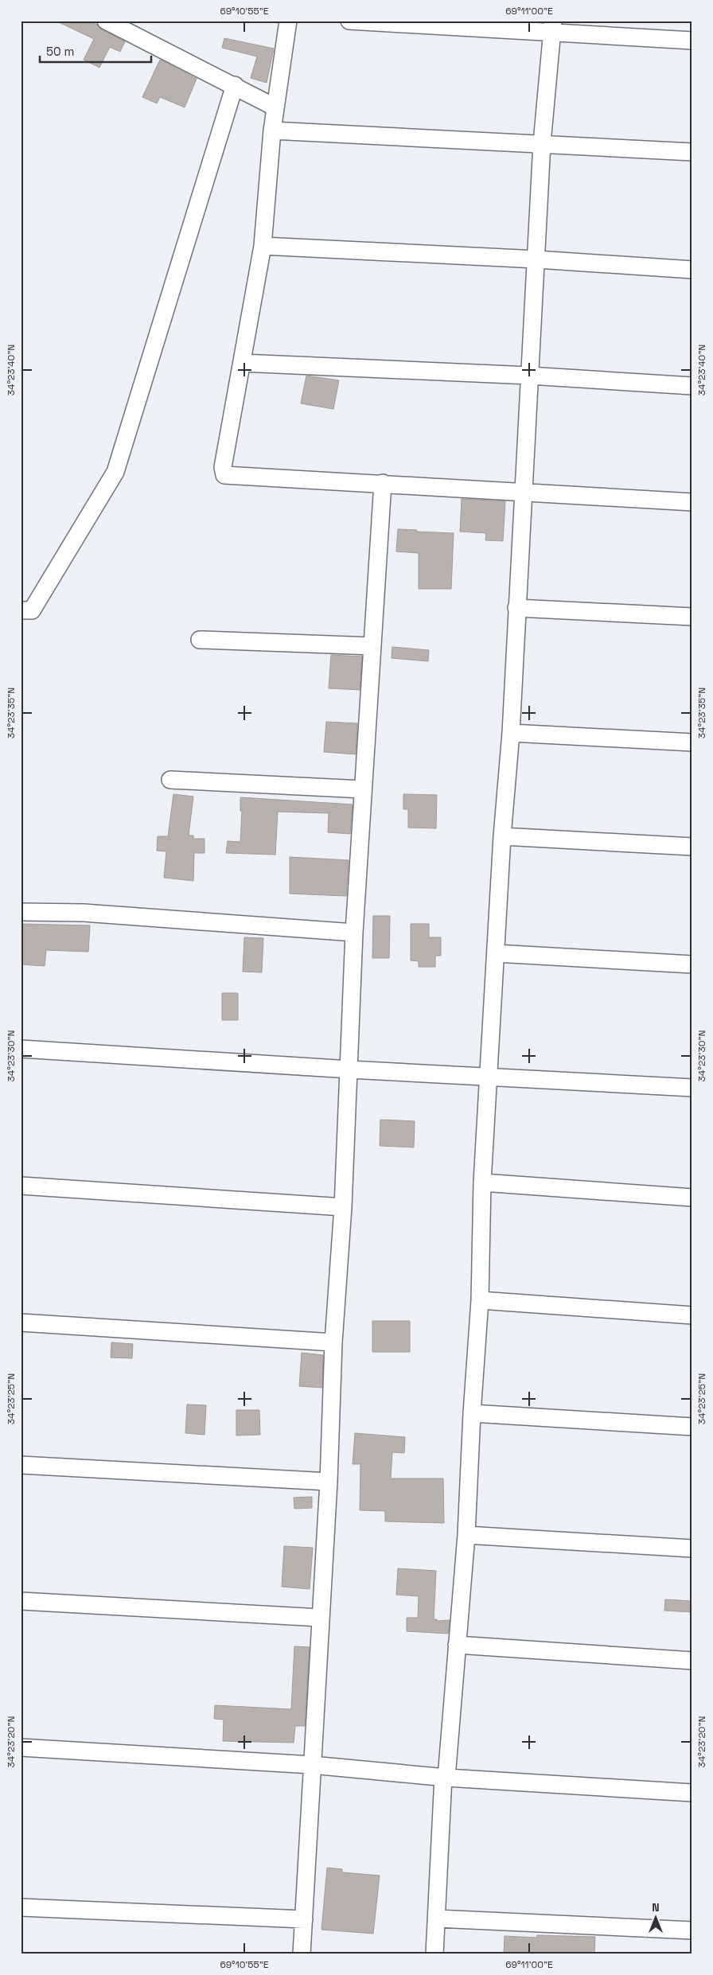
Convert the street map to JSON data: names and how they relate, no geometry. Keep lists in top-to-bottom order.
{
  "scale_bar": "50 m",
  "north": "top",
  "coordinates": [
    "69°10'55\"E",
    "69°11'00\"E",
    "34°23'40\"N",
    "34°23'35\"N",
    "34°23'30\"N",
    "34°23'25\"N",
    "34°23'20\"N"
  ]
}
